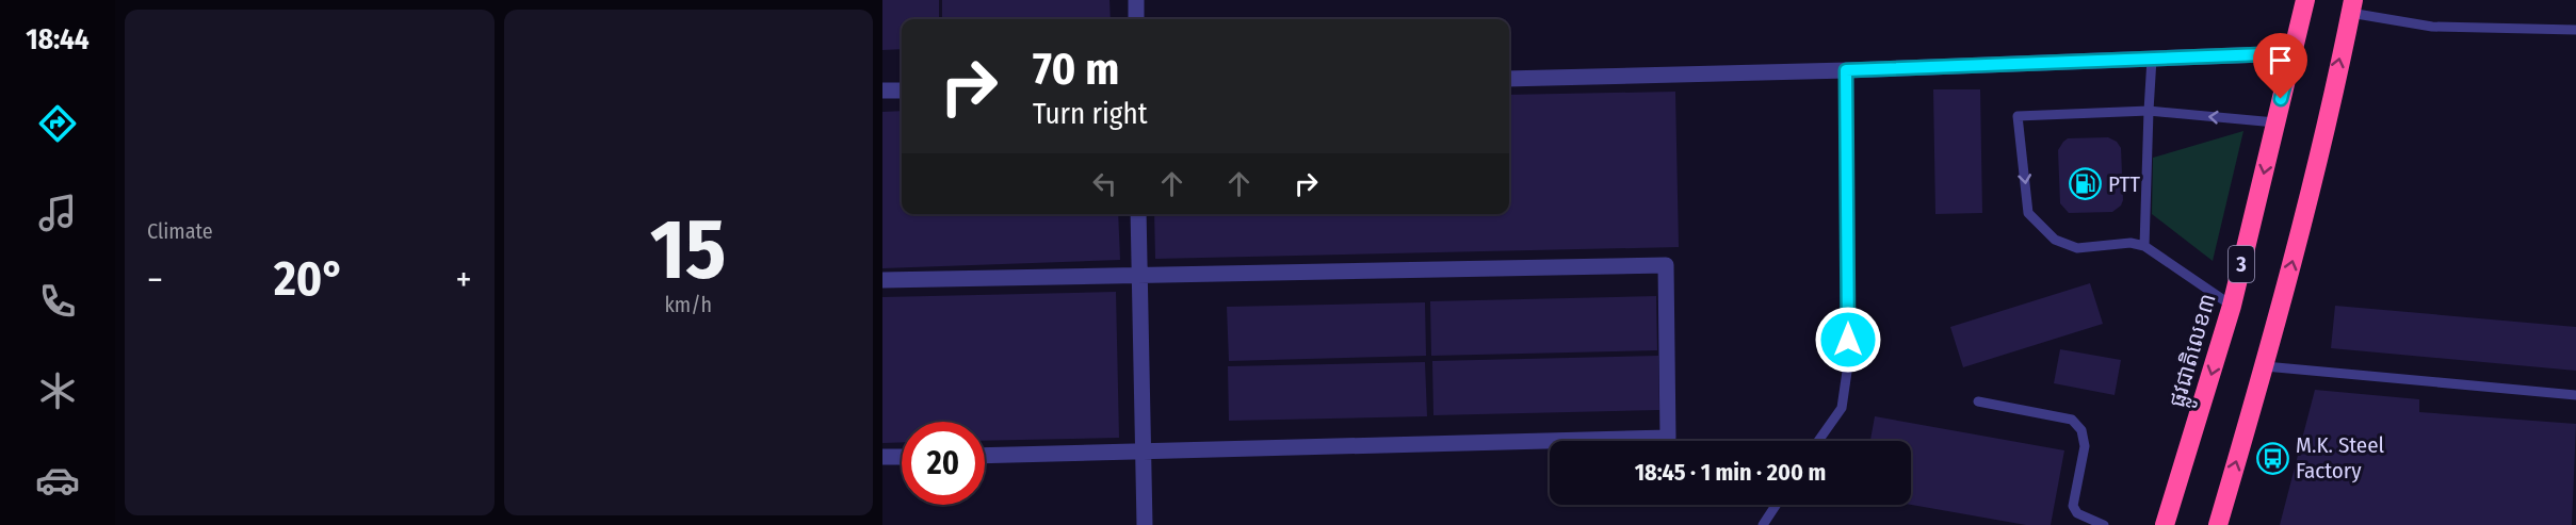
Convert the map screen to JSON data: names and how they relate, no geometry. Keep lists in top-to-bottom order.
{
  "streets": {
    "highway": ["3", "ផ្លូវជាតិលេខ៣"]
  },
  "places": {
    "fuel station": ["PTT"],
    "bus stop": ["M.K. Steel Factory"]
  },
  "page": {
    "tabs": "18:44",
    "tile": [
      "Climate",
      ["15", "km/h"]
    ],
    "turn": ["70 m", "Turn right"],
    "heat": ["−", "20°", "+"],
    "limit": "20",
    "trip": "18:45 · 1 min · 200 m"
  }
}
